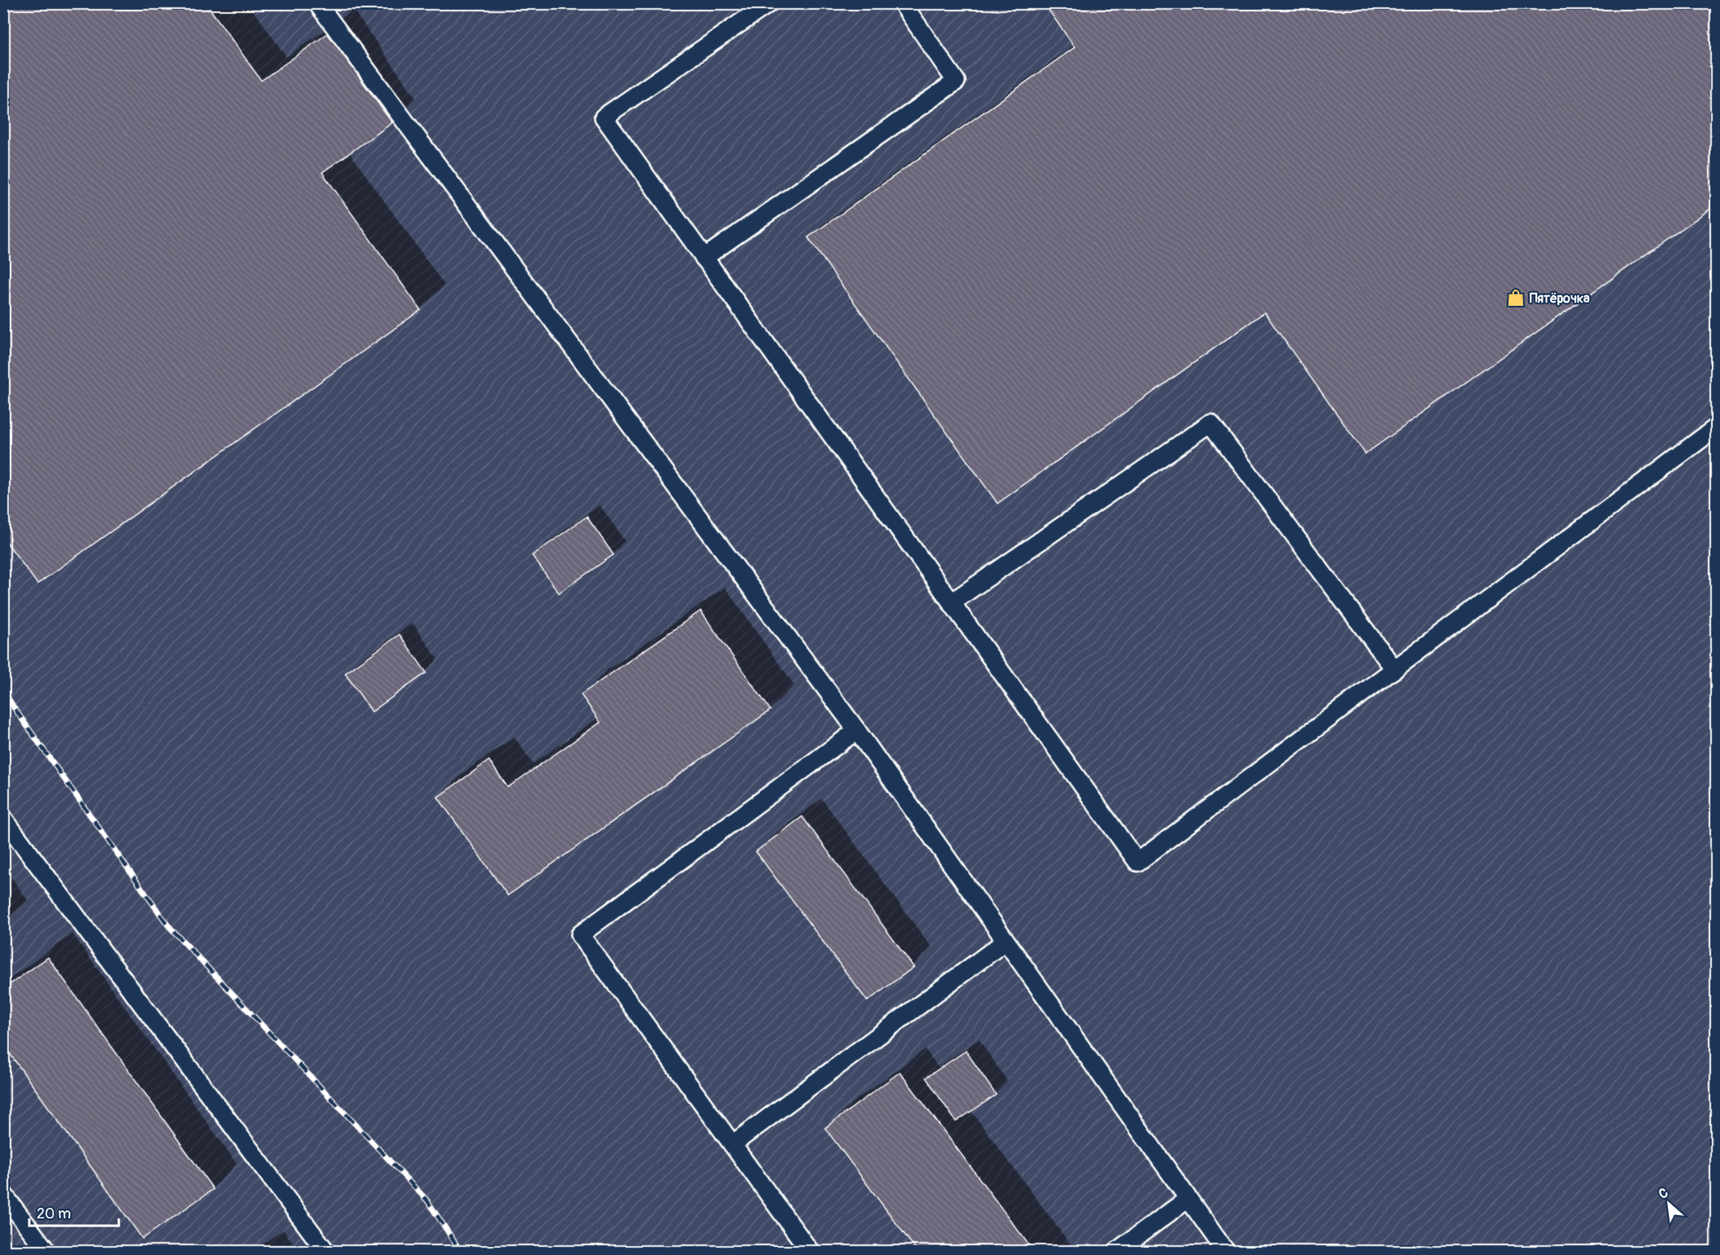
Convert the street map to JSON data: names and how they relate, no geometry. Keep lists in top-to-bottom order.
{
  "places": {
    "shop": ["Пятёрочка"]
  },
  "scale_bar": "20 m",
  "north": "top left"
}
